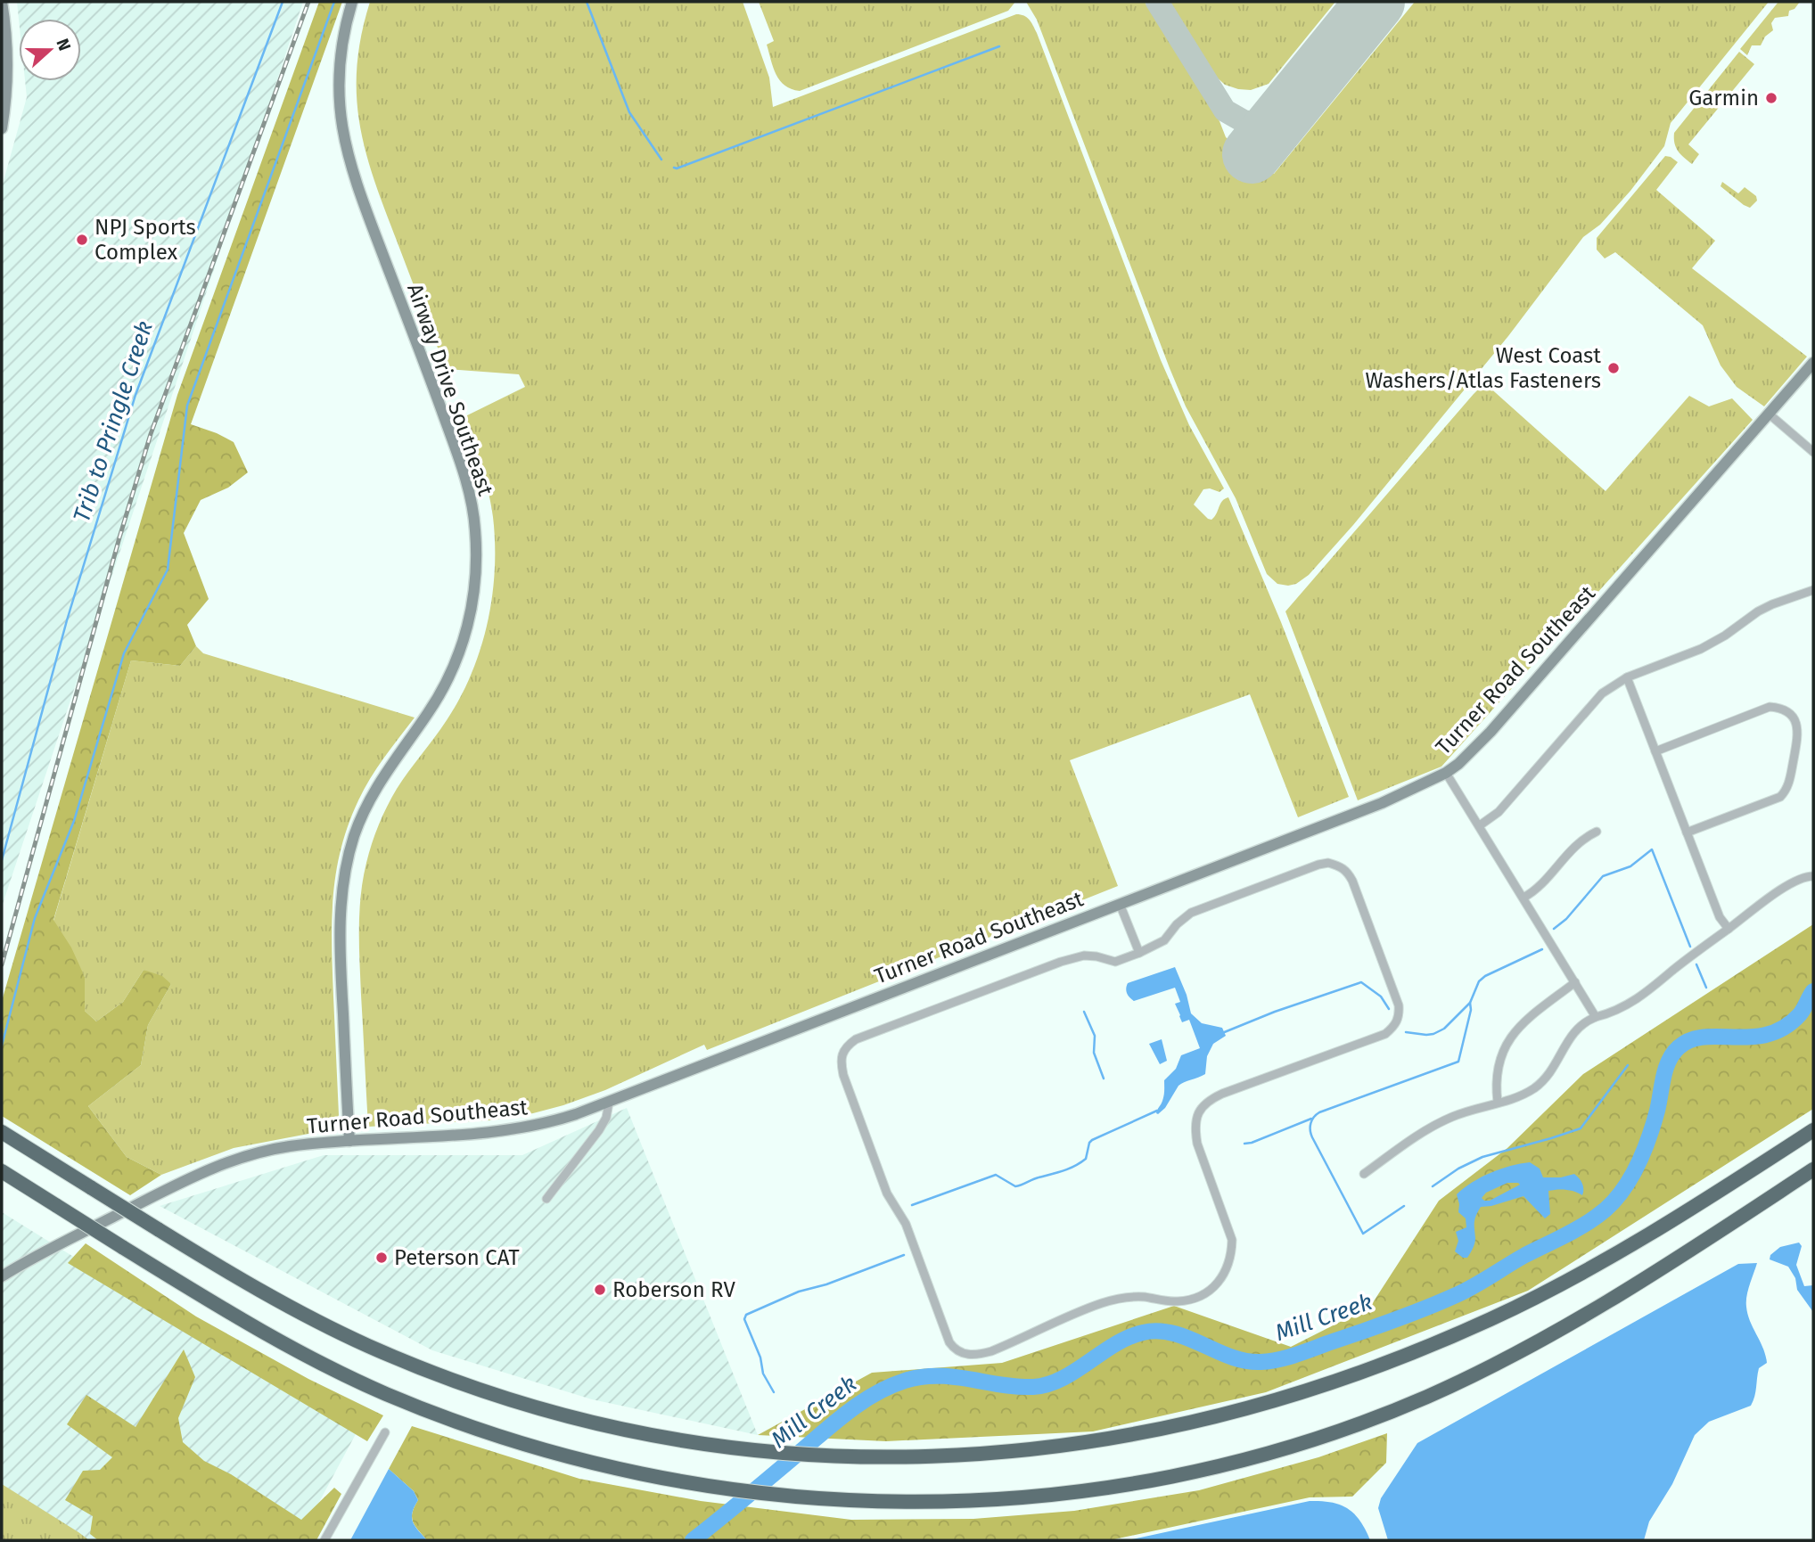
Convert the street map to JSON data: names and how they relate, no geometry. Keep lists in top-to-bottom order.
{
  "streets": {
    "main road": ["Airway Drive Southeast", "Turner Road Southeast"]
  },
  "crossings": [
    ["Airway Drive Southeast", "Turner Road Southeast"]
  ],
  "water": ["Trib to Pringle Creek", "Mill Creek"],
  "places": [
    "Garmin",
    "NPJ Sports Complex",
    "West Coast Washers/Atlas Fasteners",
    "Peterson CAT",
    "Roberson RV"
  ],
  "north": "right"
}
